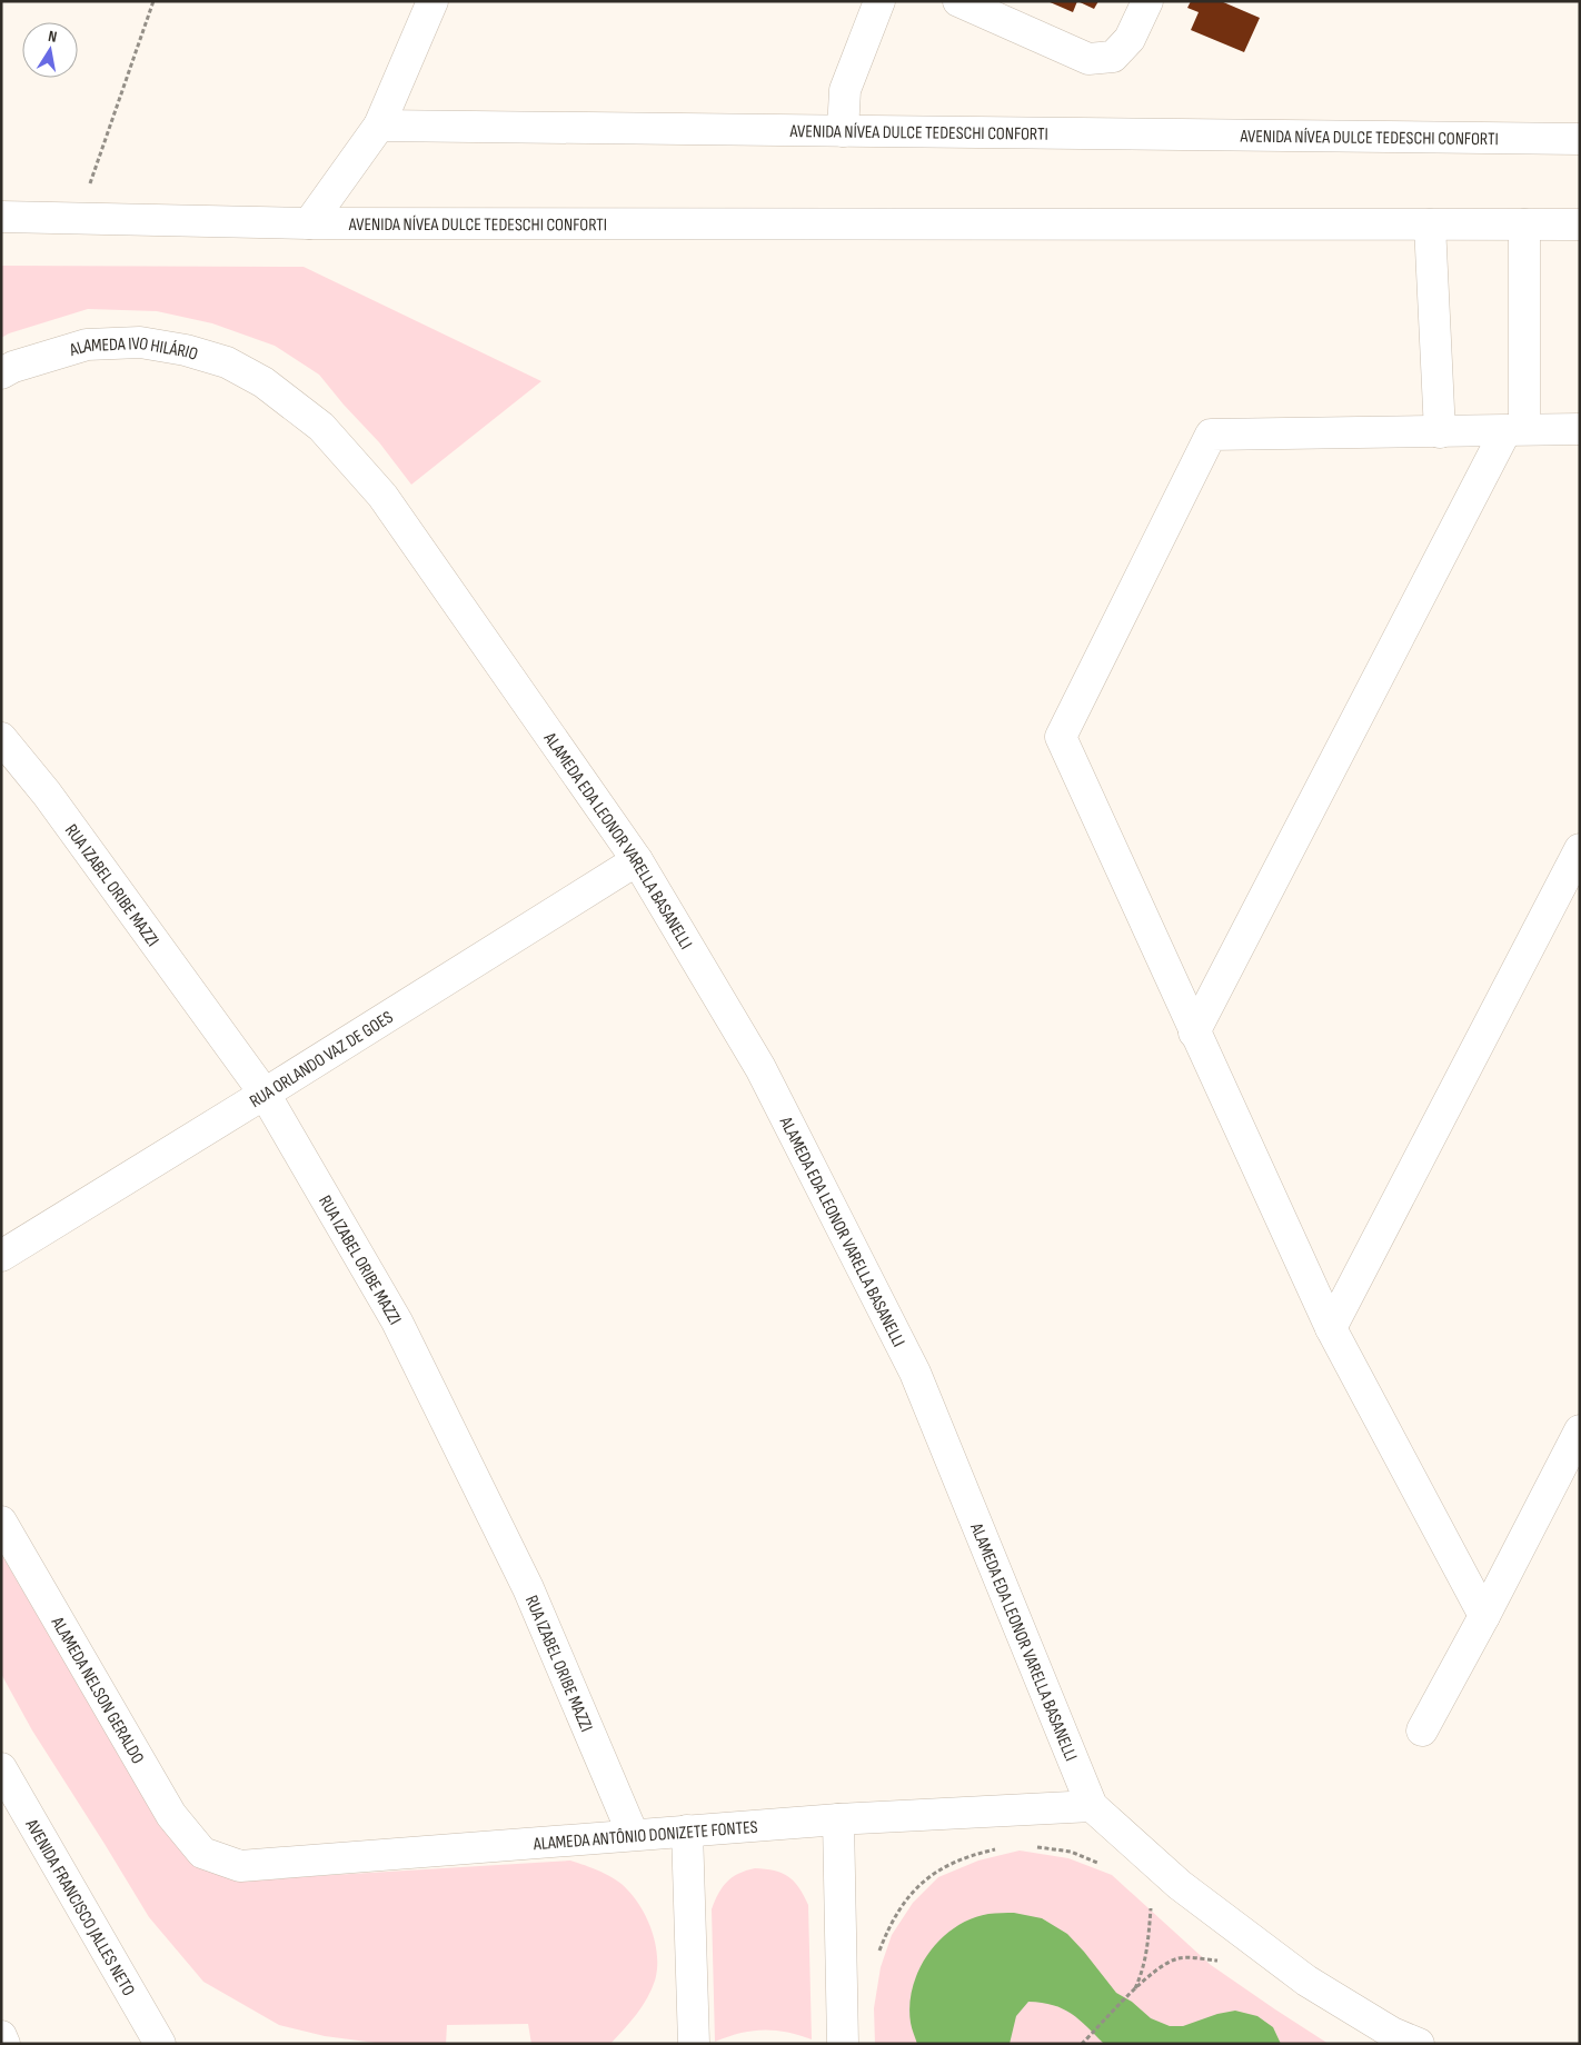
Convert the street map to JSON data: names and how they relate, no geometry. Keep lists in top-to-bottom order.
{
  "streets": {
    "street": [
      "AVENIDA NÍVEA DULCE TEDESCHI CONFORTI",
      "ALAMEDA IVO HILÁRIO",
      "ALAMEDA EDA LEONOR VARELLA BASANELLI",
      "RUA IZABEL ORIBE MAZZI",
      "RUA ORLANDO VAZ DE GOES",
      "ALAMEDA NELSON GERALDO",
      "ALAMEDA ANTÔNIO DONIZETE FONTES",
      "AVENIDA FRANCISCO JALLES NETO"
    ]
  },
  "crossings": [
    ["ALAMEDA IVO HILÁRIO", "ALAMEDA EDA LEONOR VARELLA BASANELLI"],
    ["ALAMEDA EDA LEONOR VARELLA BASANELLI", "RUA ORLANDO VAZ DE GOES"],
    ["ALAMEDA EDA LEONOR VARELLA BASANELLI", "ALAMEDA ANTÔNIO DONIZETE FONTES"],
    ["RUA IZABEL ORIBE MAZZI", "RUA ORLANDO VAZ DE GOES"],
    ["RUA IZABEL ORIBE MAZZI", "ALAMEDA ANTÔNIO DONIZETE FONTES"],
    ["ALAMEDA NELSON GERALDO", "ALAMEDA ANTÔNIO DONIZETE FONTES"]
  ],
  "north": "top"
}
